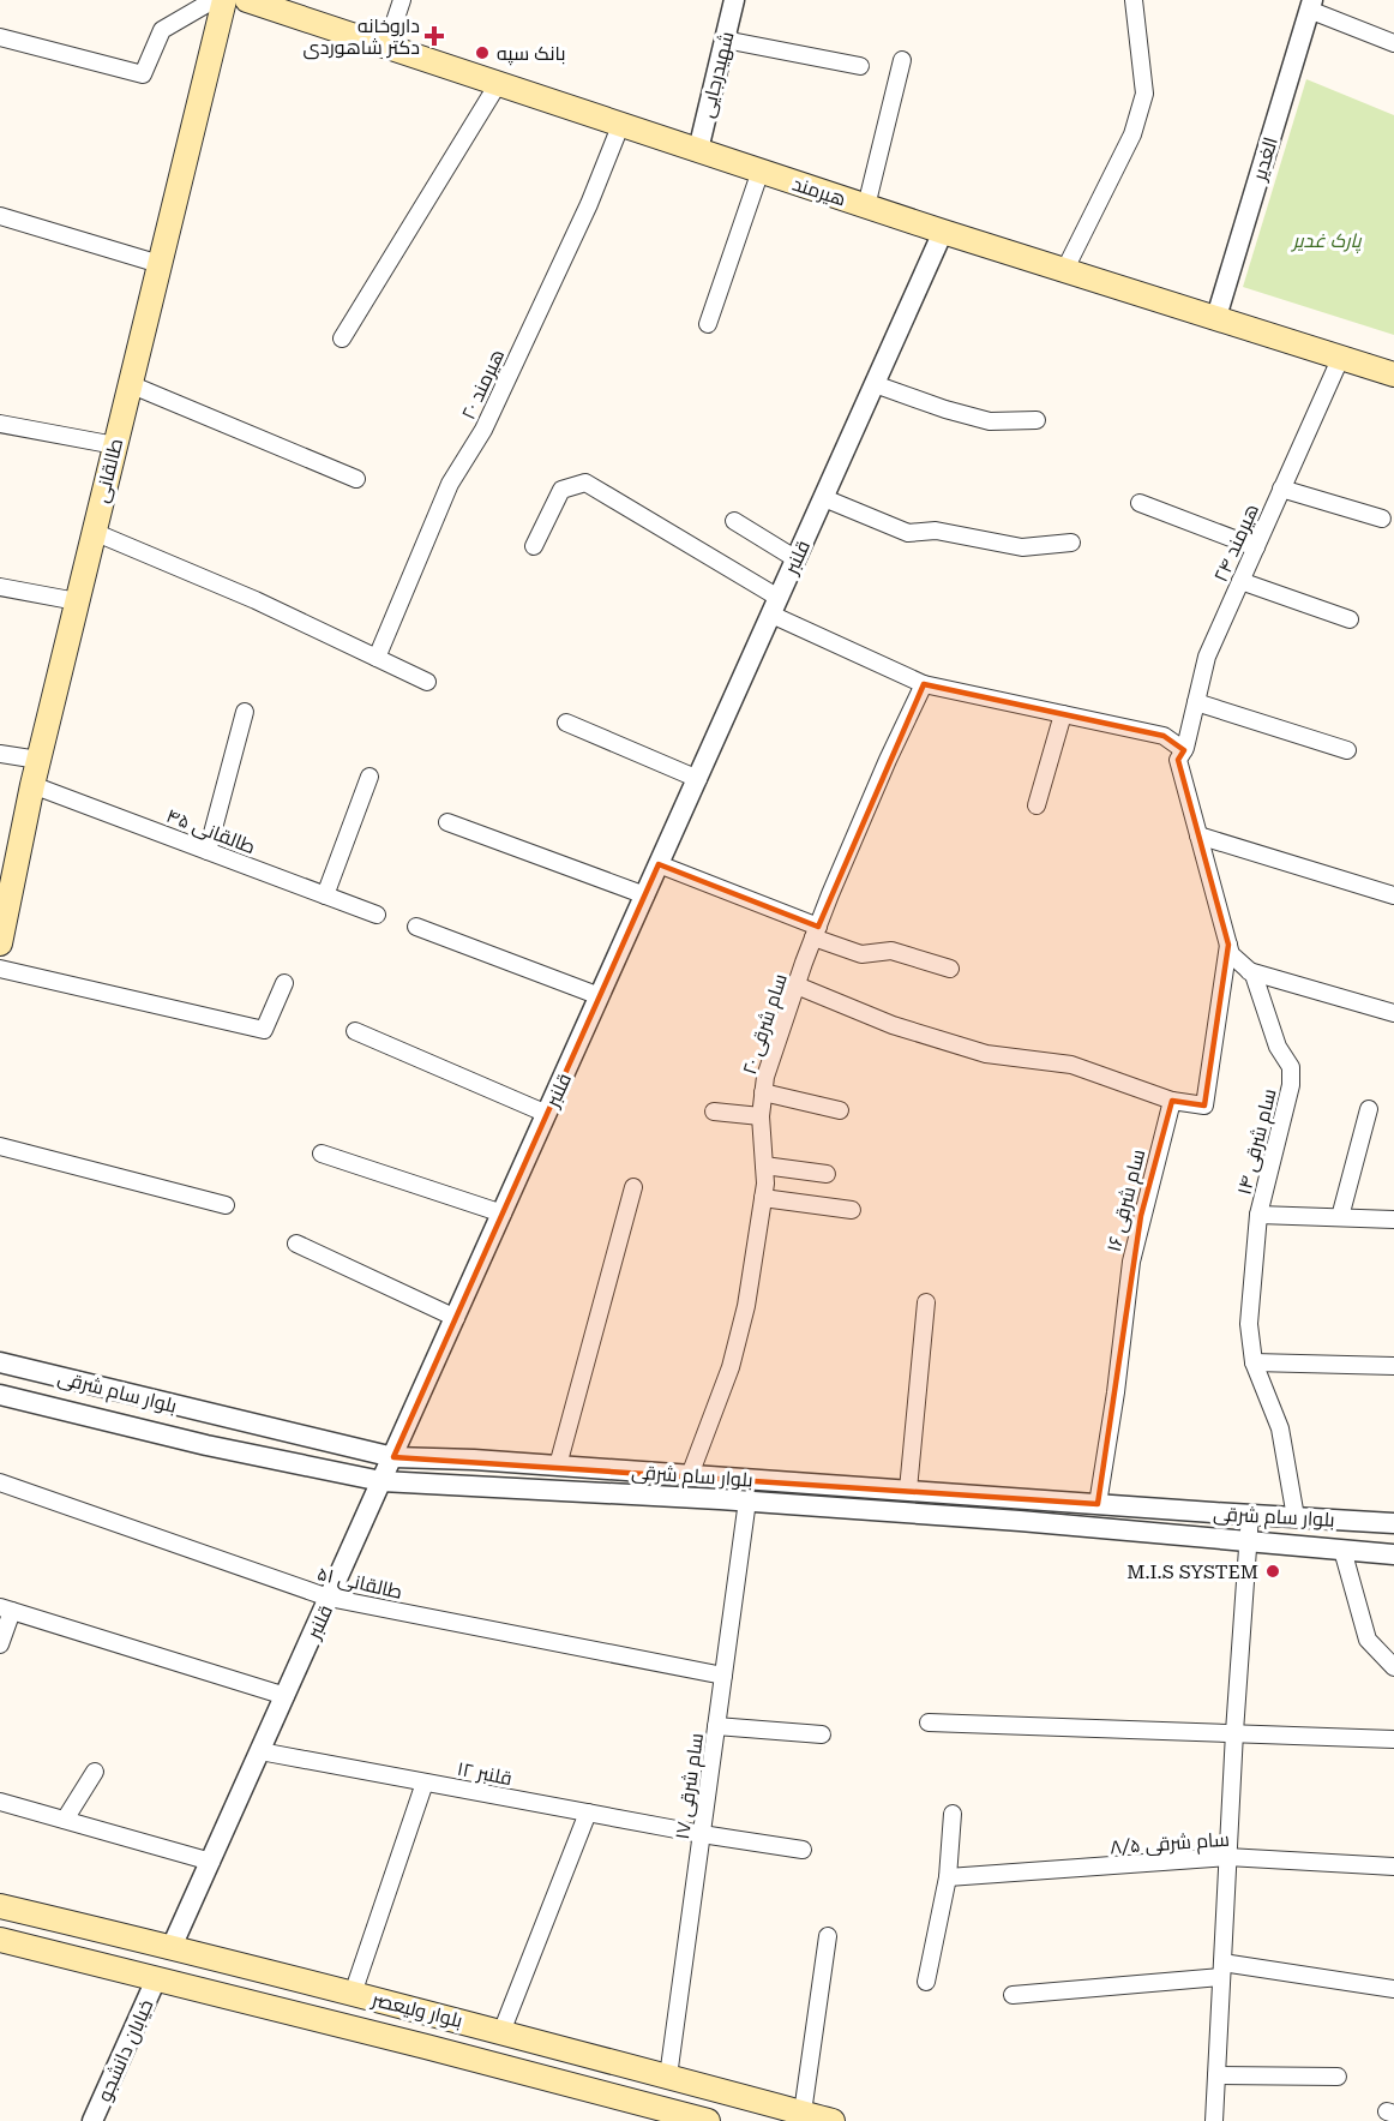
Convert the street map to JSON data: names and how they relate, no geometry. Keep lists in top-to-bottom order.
{
  "streets": {
    "main road": ["هیرمند", "طالقانی", "بلوار ولیعصر"],
    "street": [
      "شهیدرجایی",
      "الغدیر",
      "هیرمند ۲۰",
      "هیرمند ۲۴",
      "قلنبر",
      "طالقانی ۴۵",
      "سام شرقی ۲۰",
      "سام شرقی ۱۴",
      "سام شرقی ۱۶",
      "بلوار سام شرقی",
      "طالقانی ۵۱",
      "قلنبر ۱۲",
      "سام شرقی ۱۷",
      "سام شرقی ۸/۵",
      "خیابان دانشجو"
    ]
  },
  "crossings": [
    ["شهیدرجایی", "هیرمند"],
    ["الغدیر", "هیرمند"],
    ["هیرمند", "هیرمند ۲۰"],
    ["هیرمند", "هیرمند ۲۴"],
    ["هیرمند", "قلنبر"],
    ["طالقانی", "طالقانی ۴۵"],
    ["هیرمند ۲۴", "سام شرقی ۱۴"],
    ["قلنبر", "بلوار سام شرقی"],
    ["قلنبر", "طالقانی ۵۱"],
    ["قلنبر", "قلنبر ۱۲"],
    ["قلنبر", "بلوار ولیعصر"],
    ["سام شرقی ۲۰", "بلوار سام شرقی"],
    ["سام شرقی ۱۴", "بلوار سام شرقی"],
    ["سام شرقی ۱۶", "بلوار سام شرقی"],
    ["بلوار سام شرقی", "سام شرقی ۱۷"],
    ["طالقانی ۵۱", "سام شرقی ۱۷"],
    ["قلنبر ۱۲", "سام شرقی ۱۷"],
    ["سام شرقی ۱۷", "بلوار ولیعصر"],
    ["بلوار ولیعصر", "خیابان دانشجو"]
  ],
  "parks": ["پارک غدیر"],
  "places": {
    "health": ["داروخانه دکتر شاهوردی"],
    "other": ["بانک سپه", "M.I.S SYSTEM"]
  }
}
